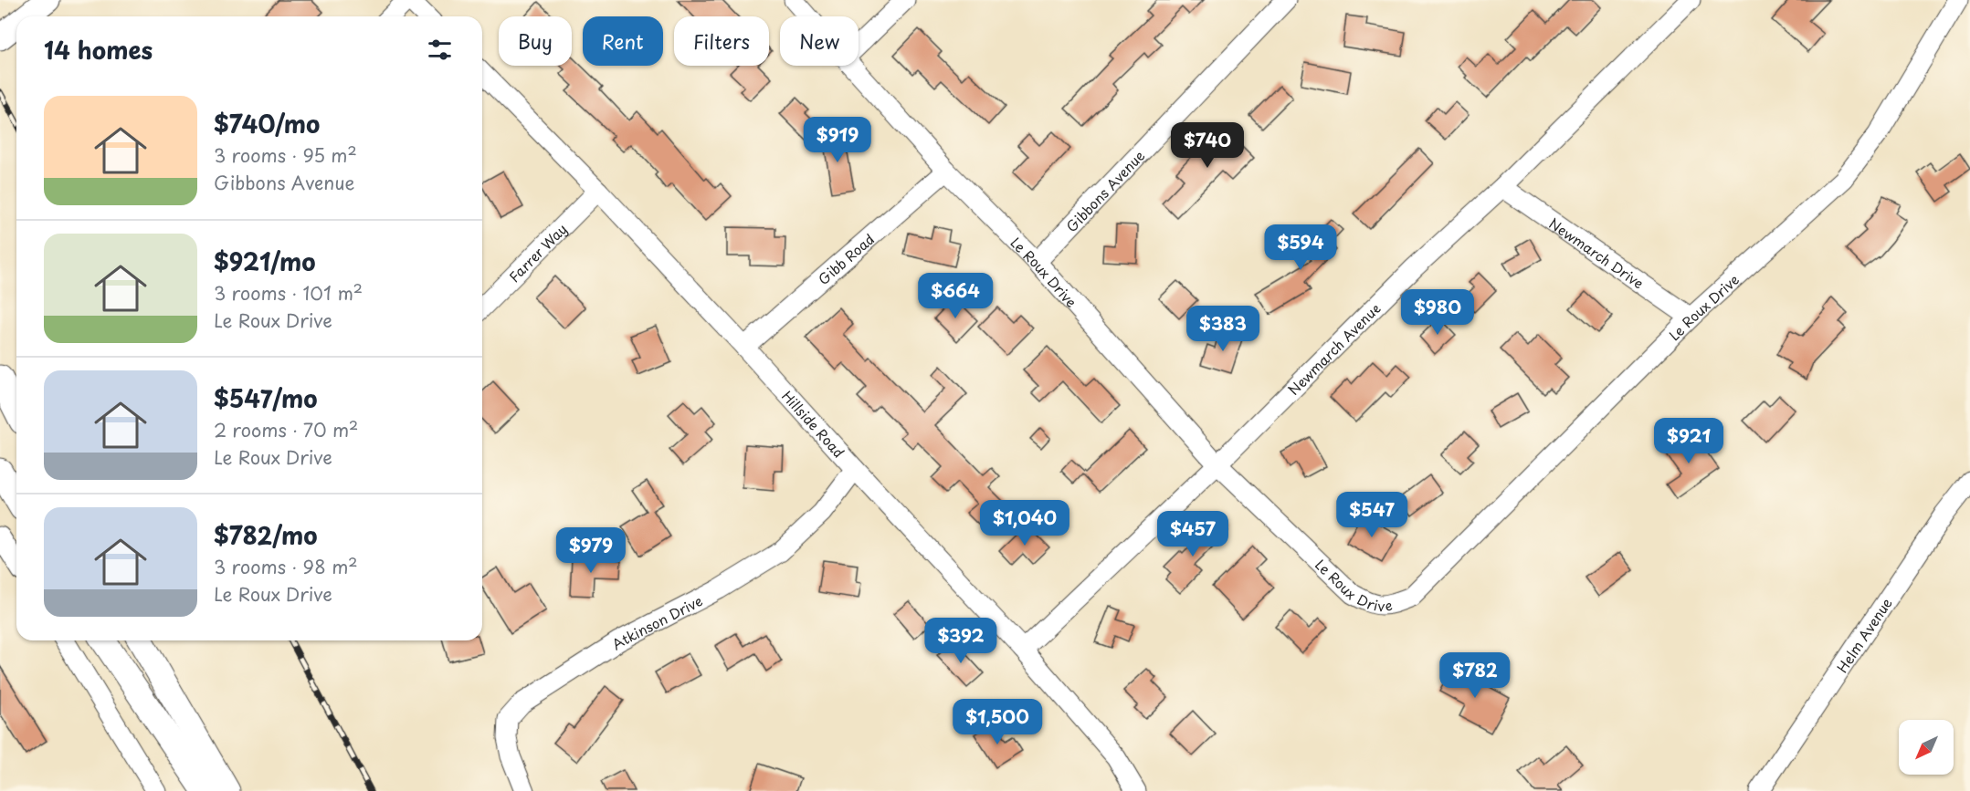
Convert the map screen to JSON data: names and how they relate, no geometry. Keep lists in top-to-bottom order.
{
  "streets": {
    "street": [
      "Gibbons Avenue",
      "Farrer Way",
      "Newmarch Drive",
      "Gibb Road",
      "Le Roux Drive",
      "Newmarch Avenue",
      "Hillside Road",
      "Atkinson Drive",
      "Helm Avenue"
    ]
  },
  "crossings": [
    ["Gibbons Avenue", "Le Roux Drive"],
    ["Farrer Way", "Hillside Road"],
    ["Newmarch Drive", "Le Roux Drive"],
    ["Newmarch Drive", "Newmarch Avenue"],
    ["Gibb Road", "Le Roux Drive"],
    ["Gibb Road", "Hillside Road"],
    ["Le Roux Drive", "Newmarch Avenue"],
    ["Newmarch Avenue", "Hillside Road"],
    ["Hillside Road", "Atkinson Drive"]
  ],
  "north": "bottom left",
  "page": {
    "chip": [
      "Buy",
      "Rent",
      "Filters",
      "New"
    ],
    "heading": "14 homes",
    "list": [
      {
        "name": "$740/mo",
        "note": "3 rooms · 95 m² · Gibbons Avenue"
      },
      {
        "name": "$921/mo",
        "note": "3 rooms · 101 m² · Le Roux Drive"
      },
      {
        "name": "$547/mo",
        "note": "2 rooms · 70 m² · Le Roux Drive"
      },
      {
        "name": "$782/mo",
        "note": "3 rooms · 98 m² · Le Roux Drive"
      }
    ],
    "price": [
      "$919",
      "$740",
      "$594",
      "$664",
      "$980",
      "$383",
      "$921",
      "$547",
      "$1,040",
      "$457",
      "$979",
      "$392",
      "$782",
      "$1,500"
    ]
  }
}
